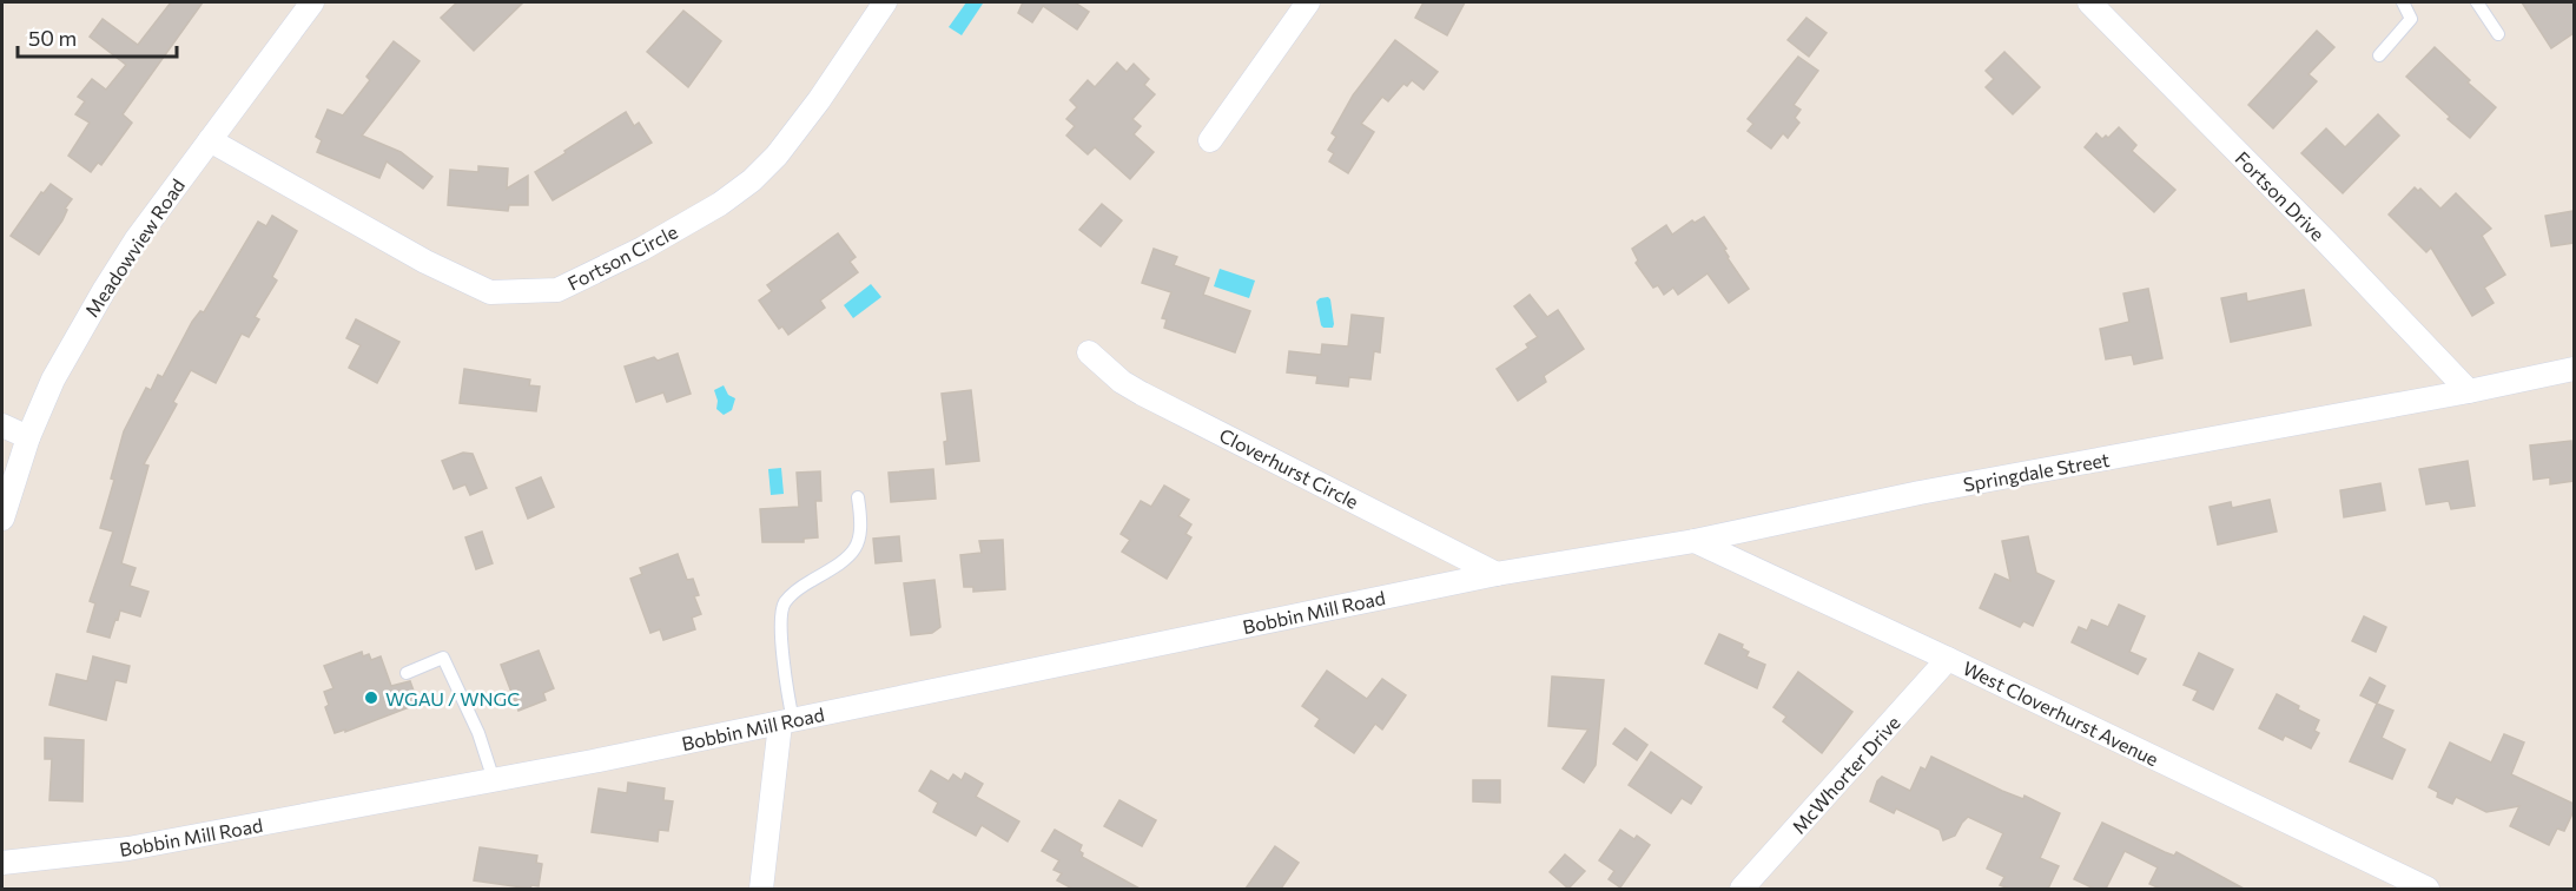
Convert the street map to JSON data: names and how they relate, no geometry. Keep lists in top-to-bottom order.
{
  "streets": {
    "street": [
      "Fortson Drive",
      "Meadowview Road",
      "Fortson Circle",
      "Cloverhurst Circle",
      "Springdale Street",
      "Bobbin Mill Road",
      "West Cloverhurst Avenue",
      "McWhorter Drive"
    ]
  },
  "crossings": [
    ["Fortson Drive", "Springdale Street"],
    ["Meadowview Road", "Fortson Circle"],
    ["Cloverhurst Circle", "Springdale Street"],
    ["Cloverhurst Circle", "Bobbin Mill Road"],
    ["Springdale Street", "Bobbin Mill Road"],
    ["Springdale Street", "West Cloverhurst Avenue"],
    ["West Cloverhurst Avenue", "McWhorter Drive"]
  ],
  "places": ["WGAU / WNGC"],
  "scale_bar": "50 m"
}
